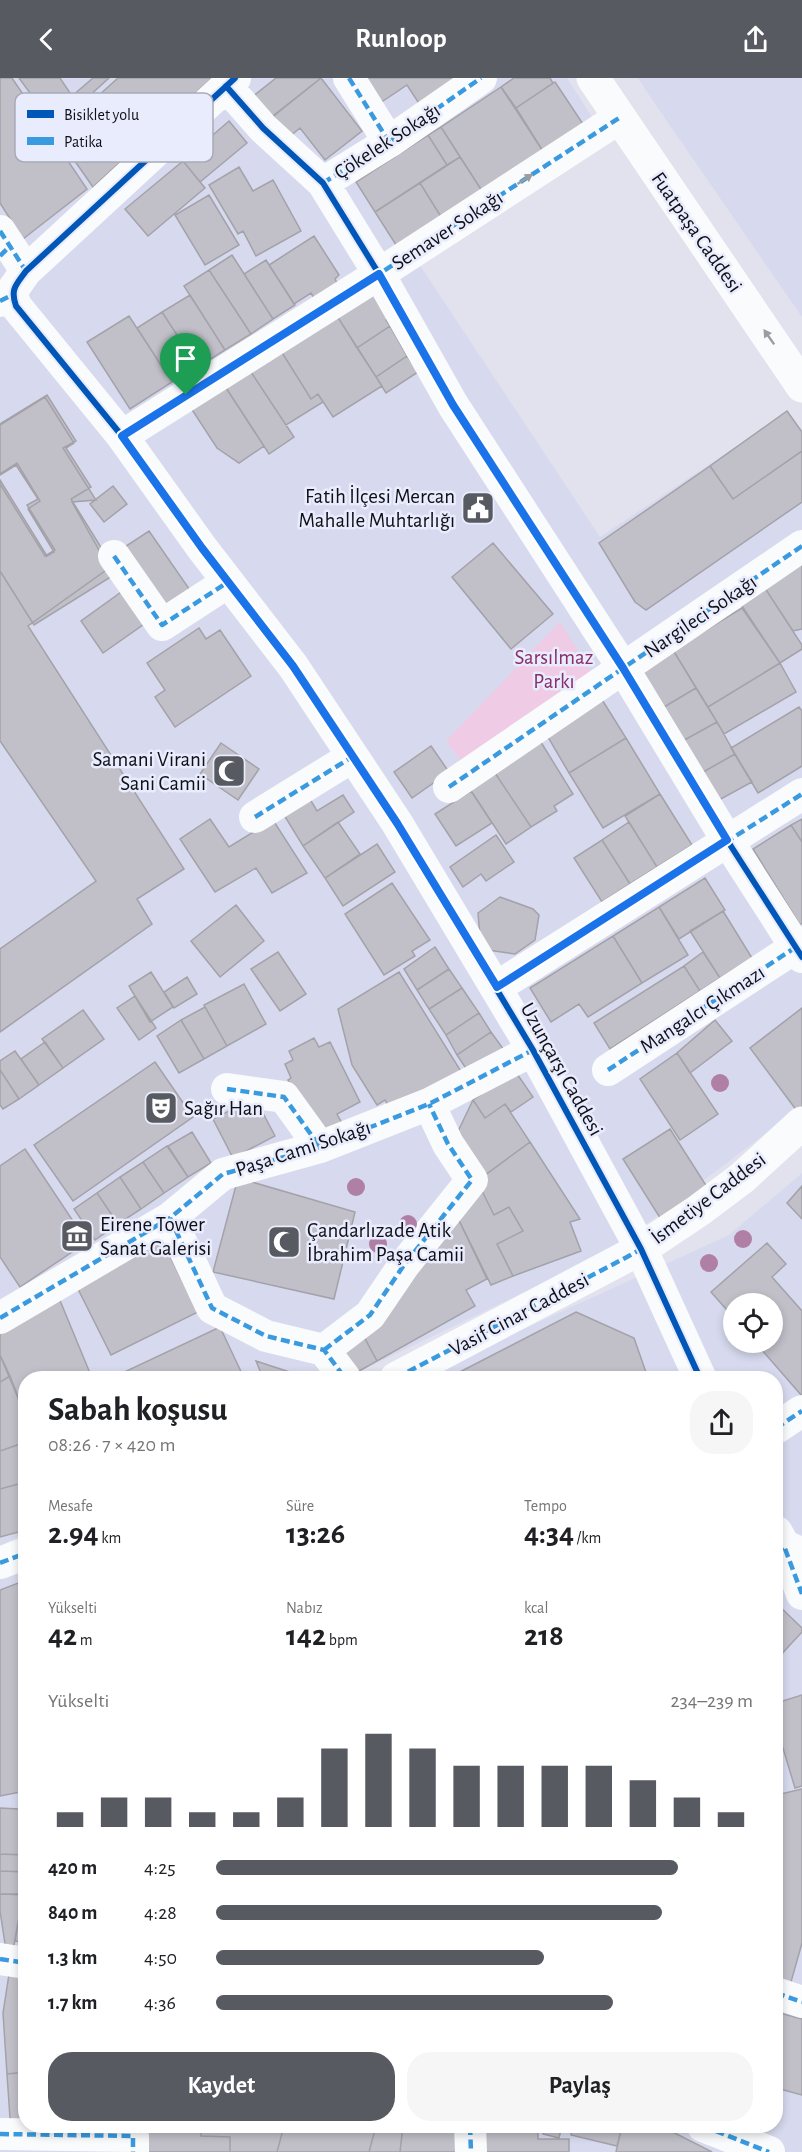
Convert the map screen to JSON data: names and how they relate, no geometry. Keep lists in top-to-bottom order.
{
  "streets": {
    "main road": ["Fuatpaşa Caddesi", "Uzunçarşı Caddesi", "İsmetiye Caddesi"],
    "street": [
      "Çökelek Sokağı",
      "Semaver Sokağı",
      "Nargileci Sokağı",
      "Mangalcı Çıkmazı",
      "Paşa Cami Sokağı",
      "Vasif Cinar Caddesi"
    ]
  },
  "crossings": [
    ["Semaver Sokağı", "Fuatpaşa Caddesi"],
    ["Semaver Sokağı", "Uzunçarşı Caddesi"],
    ["Uzunçarşı Caddesi", "Paşa Cami Sokağı"],
    ["Uzunçarşı Caddesi", "İsmetiye Caddesi"],
    ["Uzunçarşı Caddesi", "Vasif Cinar Caddesi"],
    ["İsmetiye Caddesi", "Vasif Cinar Caddesi"]
  ],
  "one_way": ["Semaver Sokağı", "Fuatpaşa Caddesi"],
  "parks": ["Sarsılmaz Parkı"],
  "places": {
    "public building": ["Fatih İlçesi Mercan Mahalle Muhtarlığı"],
    "mosque": ["Samani Virani Sani Camii", "Çandarlızade Atik İbrahim Paşa Camii"],
    "theatre": ["Sağır Han"],
    "museum": ["Eirene Tower Sanat Galerisi"]
  },
  "legend": ["Bisiklet yolu", "Patika"],
  "page": {
    "header": "Runloop",
    "heading": ["Sabah koşusu", "08:26 · 7 × 420 m"],
    "stats": [
      ["Mesafe", "2.94 km"],
      ["Süre", "13:26"],
      ["Tempo", "4:34 /km"],
      ["Yükselti", "42 m"],
      ["Nabız", "142 bpm"],
      ["kcal", "218"]
    ],
    "chart": ["Yükselti", "234–239 m"],
    "list": [
      {
        "name": "420 m",
        "note": "4:25"
      },
      {
        "name": "840 m",
        "note": "4:28"
      },
      {
        "name": "1.3 km",
        "note": "4:50"
      },
      {
        "name": "1.7 km",
        "note": "4:36"
      }
    ],
    "buttons": ["Kaydet", "Paylaş"]
  }
}
